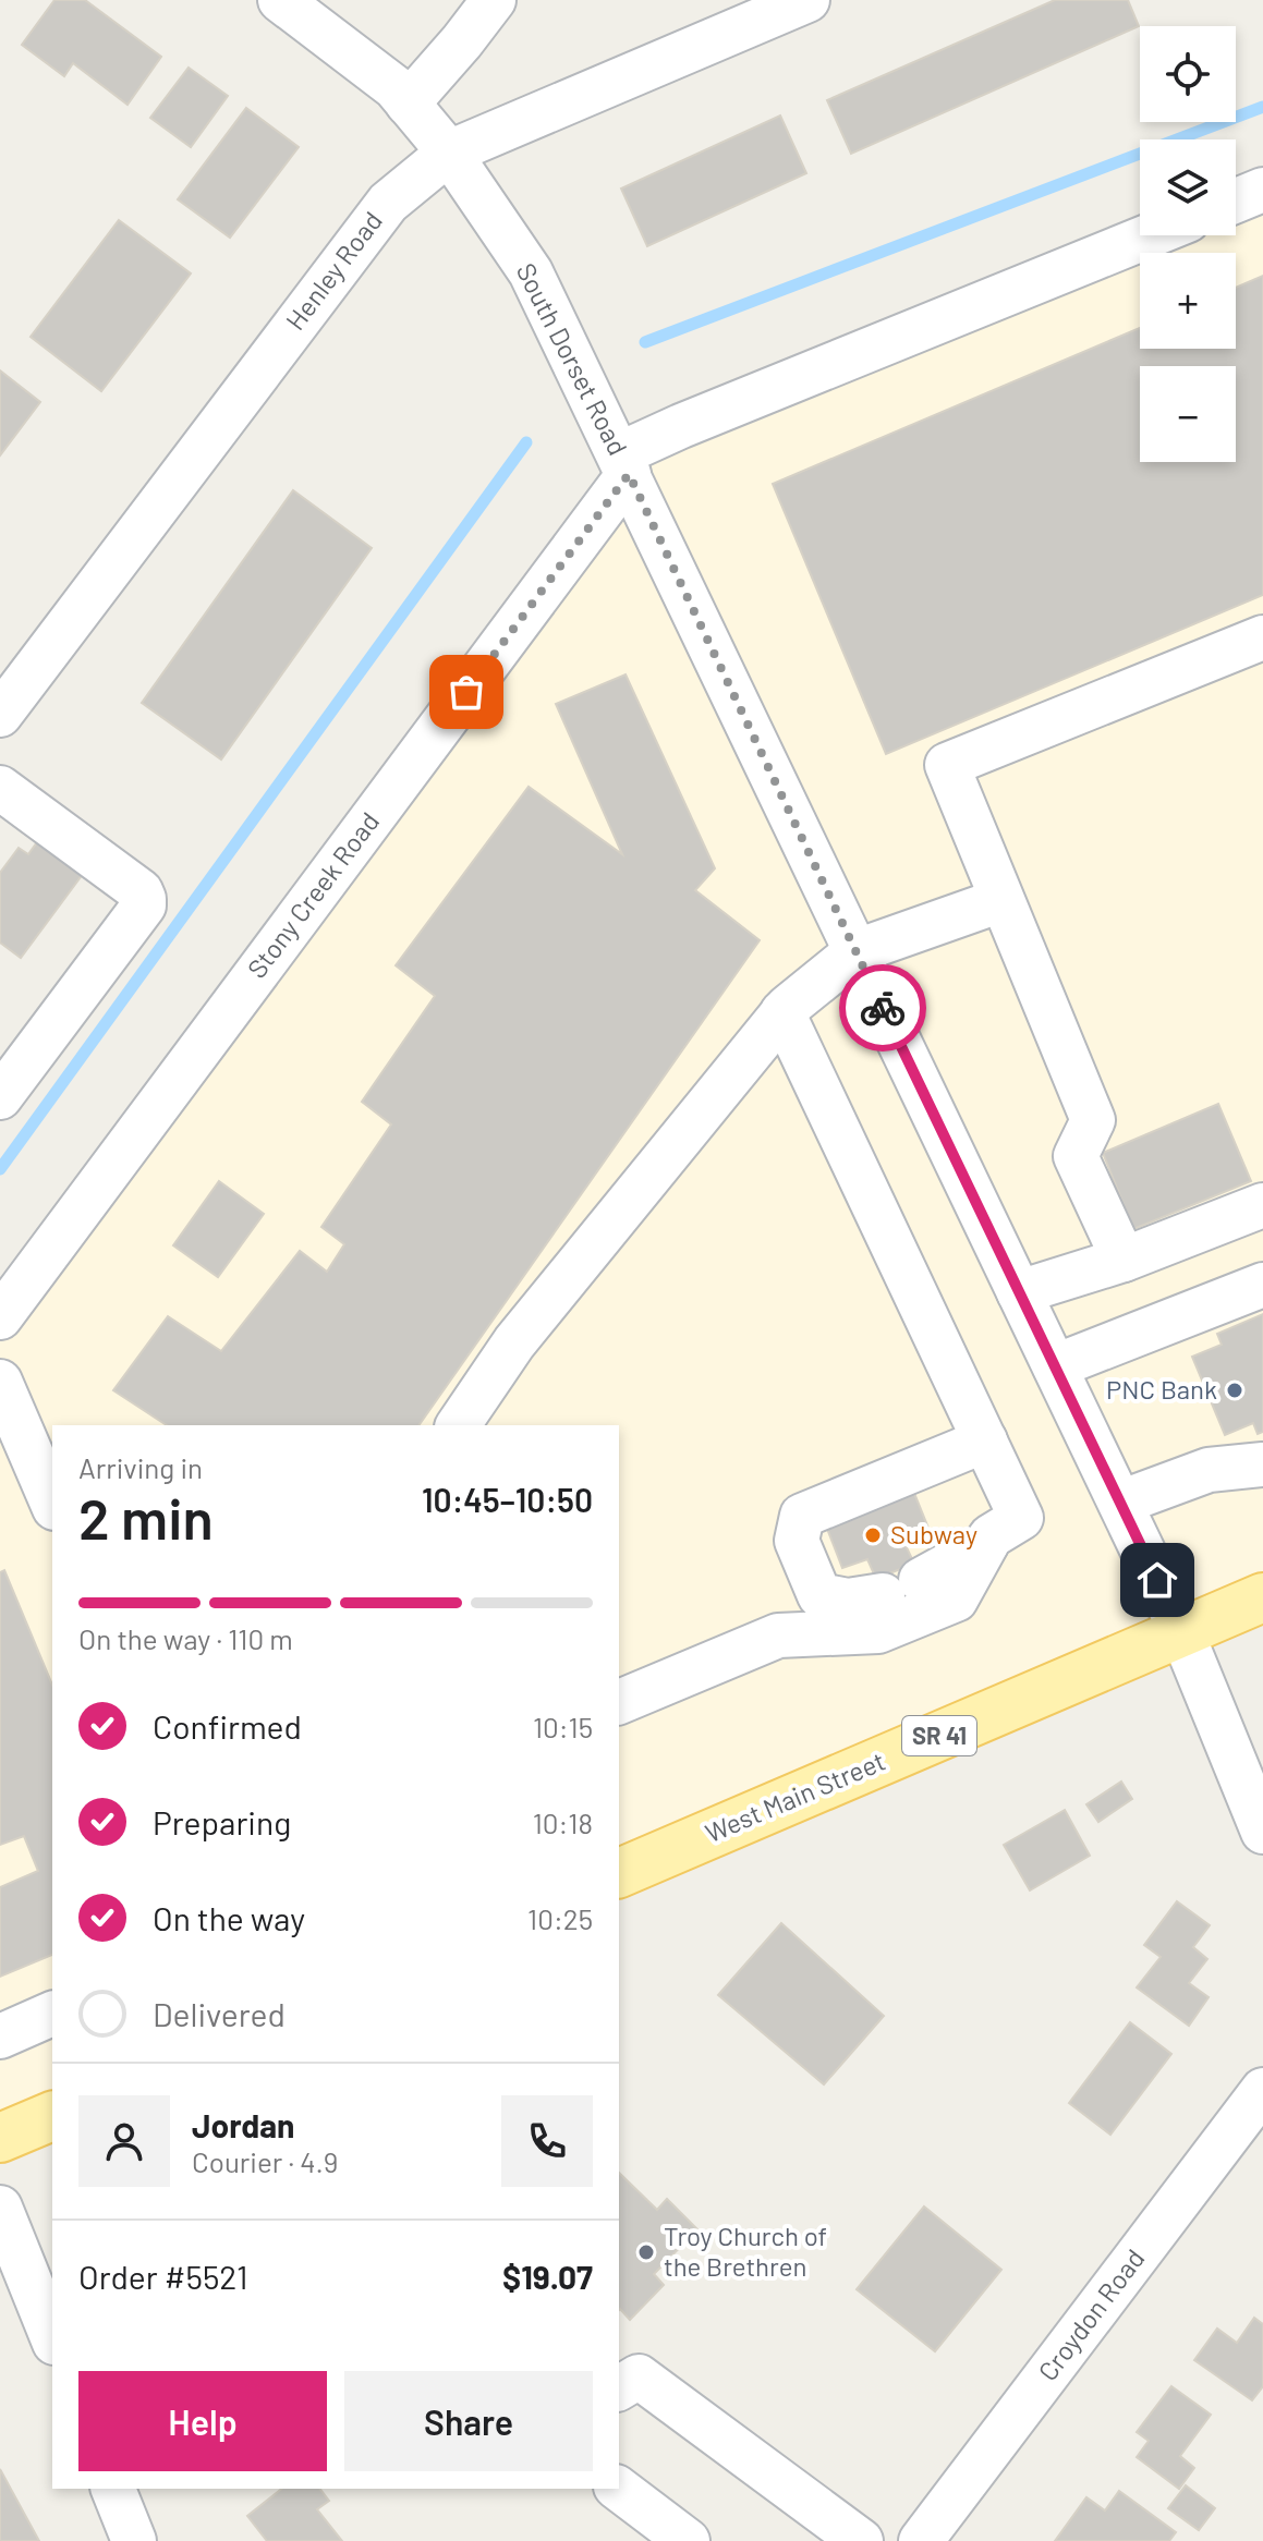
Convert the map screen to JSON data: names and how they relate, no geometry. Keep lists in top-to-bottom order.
{
  "streets": {
    "main road": ["SR 41", "West Main Street"],
    "street": [
      "Henley Road",
      "South Dorset Road",
      "Stony Creek Road",
      "Croydon Road"
    ]
  },
  "crossings": [
    ["Henley Road", "South Dorset Road"],
    ["South Dorset Road", "Stony Creek Road"],
    ["South Dorset Road", "West Main Street"]
  ],
  "places": ["PNC Bank", "Subway", "Troy Church of the Brethren"],
  "page": {
    "map_buttons": ["+", "−"],
    "heading": ["2 min", "Arriving in", "10:45–10:50"],
    "panel": [
      "Jordan",
      "Courier · 4.9",
      "Order #5521",
      "$19.07"
    ],
    "bar": "On the way · 110 m",
    "list": [
      ["Confirmed", "10:15"],
      ["Preparing", "10:18"],
      ["On the way", "10:25"],
      "Delivered"
    ],
    "buttons": ["Help", "Share"]
  }
}
